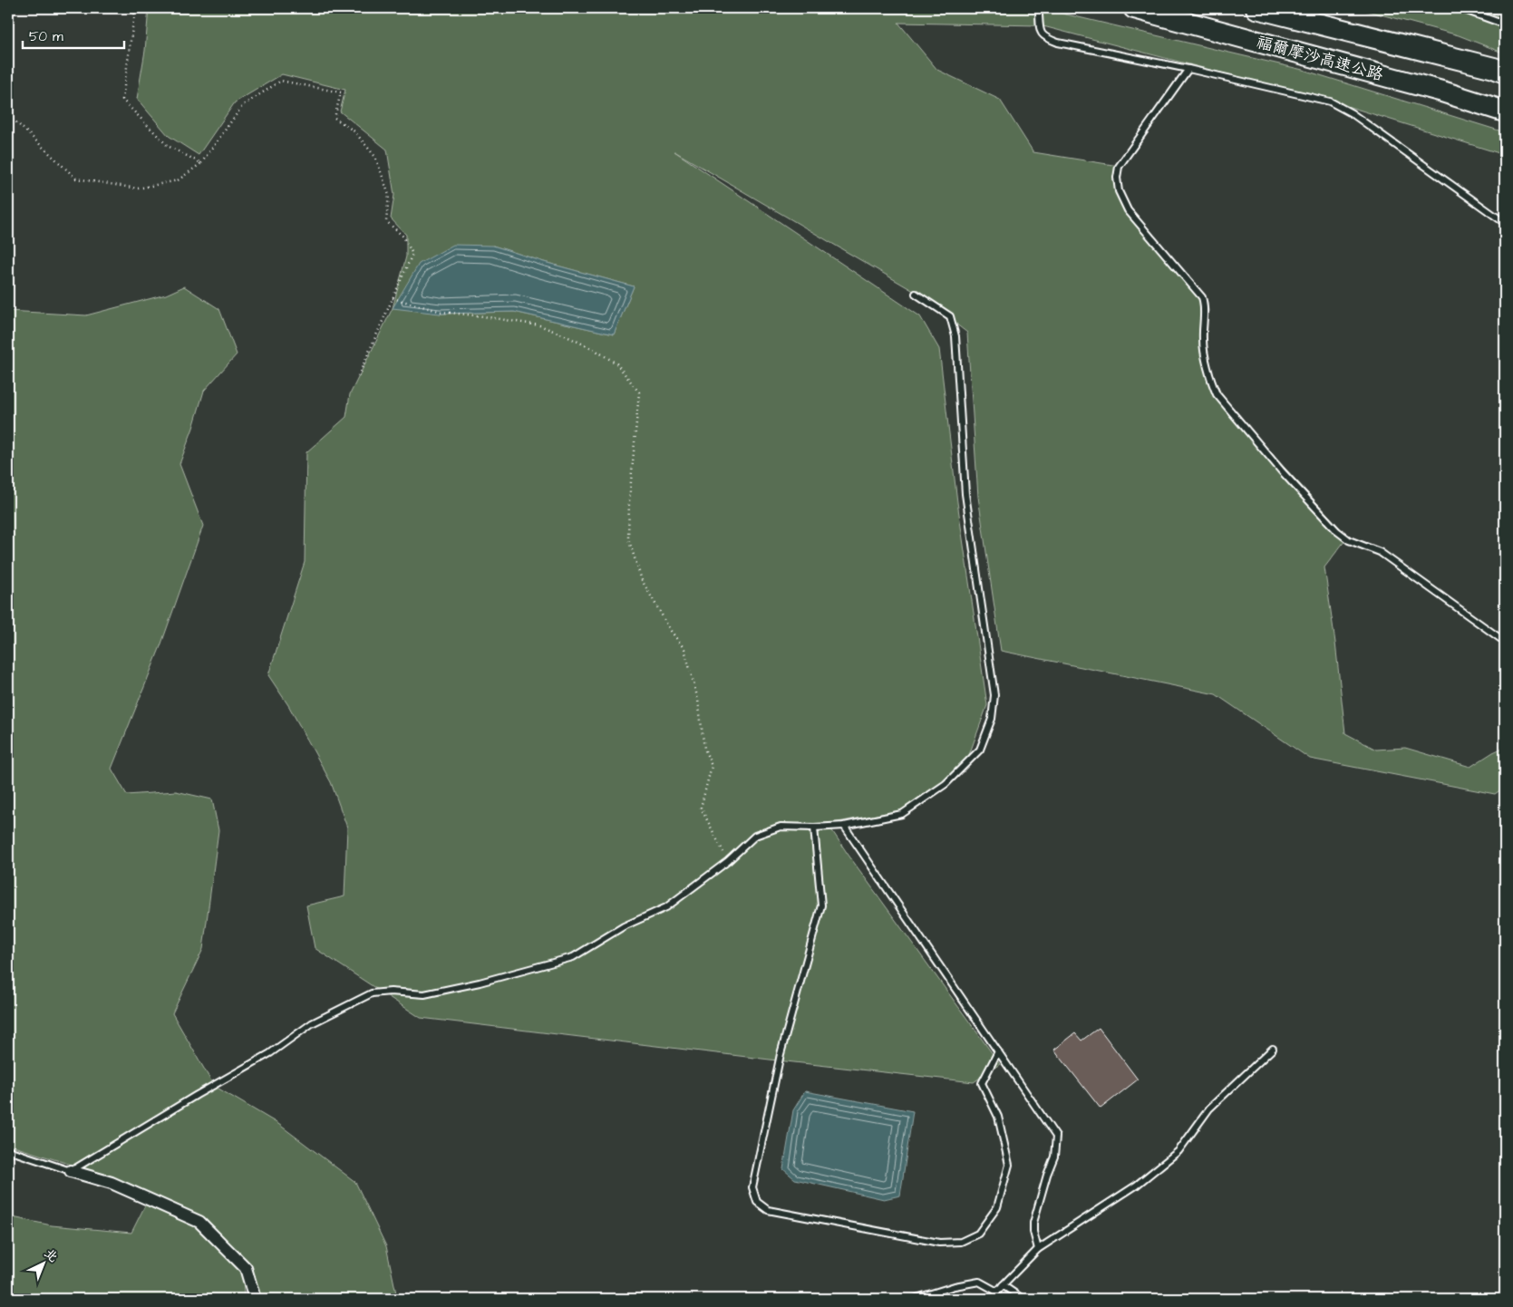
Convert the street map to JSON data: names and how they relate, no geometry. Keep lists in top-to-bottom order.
{
  "streets": {
    "highway": ["福爾摩沙高速公路"]
  },
  "scale_bar": "50 m",
  "north": "top right"
}
